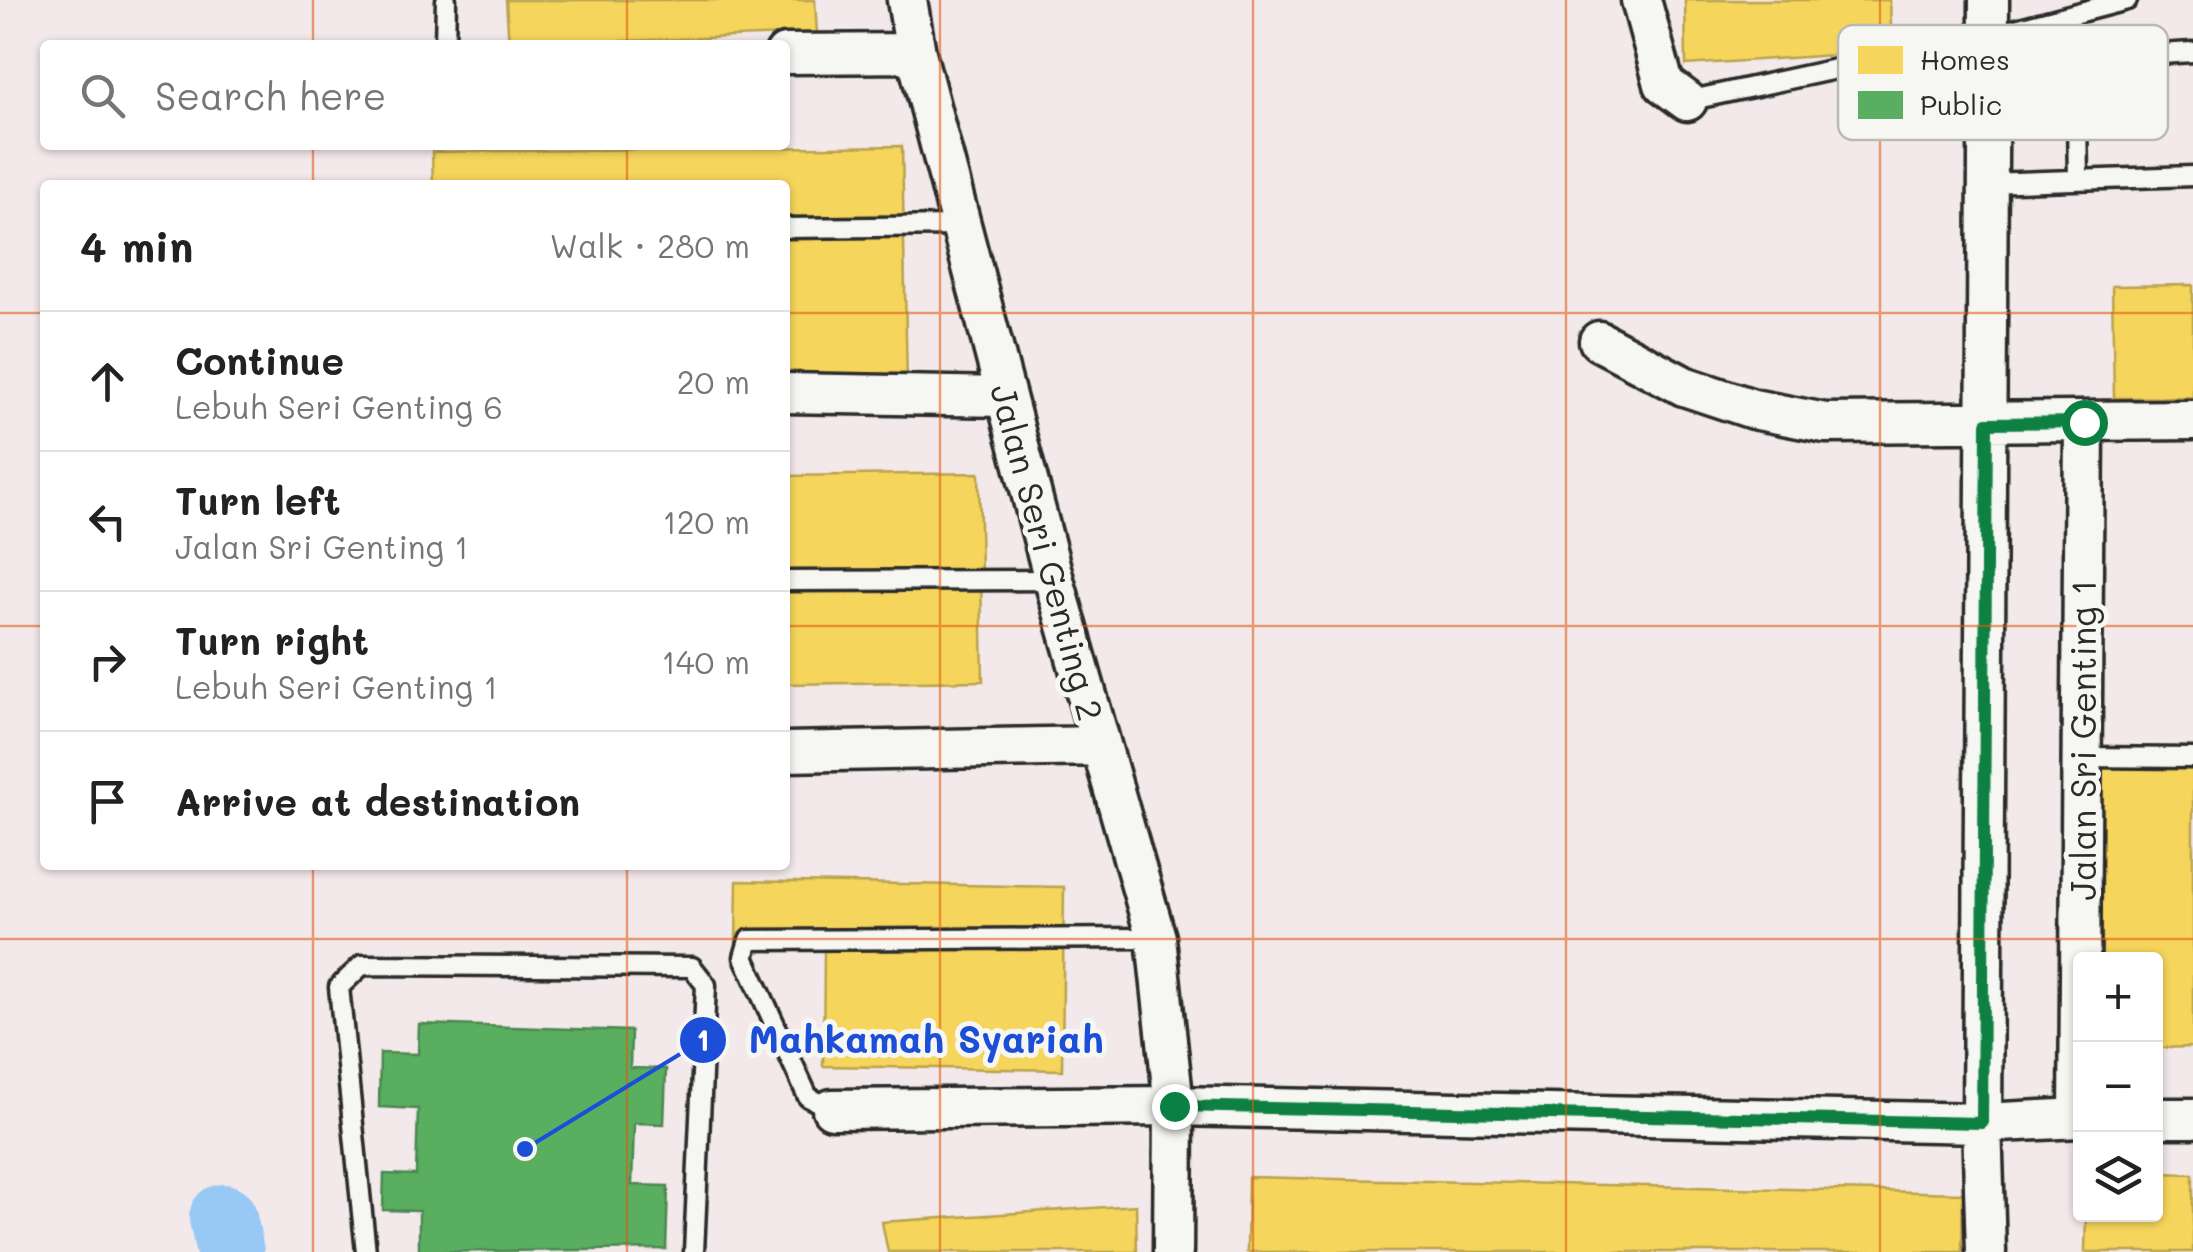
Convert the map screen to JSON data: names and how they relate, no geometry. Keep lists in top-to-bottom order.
{
  "streets": {
    "street": ["Jalan Seri Genting 2", "Jalan Sri Genting 1"]
  },
  "places": ["Mahkamah Syariah"],
  "legend": ["Homes", "Public"],
  "page": {
    "search": "Search here",
    "heading": ["4 min", "Walk · 280 m"],
    "list": [
      ["Continue", "Lebuh Seri Genting 6", "20 m"],
      ["Turn left", "Jalan Sri Genting 1", "120 m"],
      ["Turn right", "Lebuh Seri Genting 1", "140 m"],
      "Arrive at destination"
    ],
    "map_buttons": ["+", "−"]
  }
}
